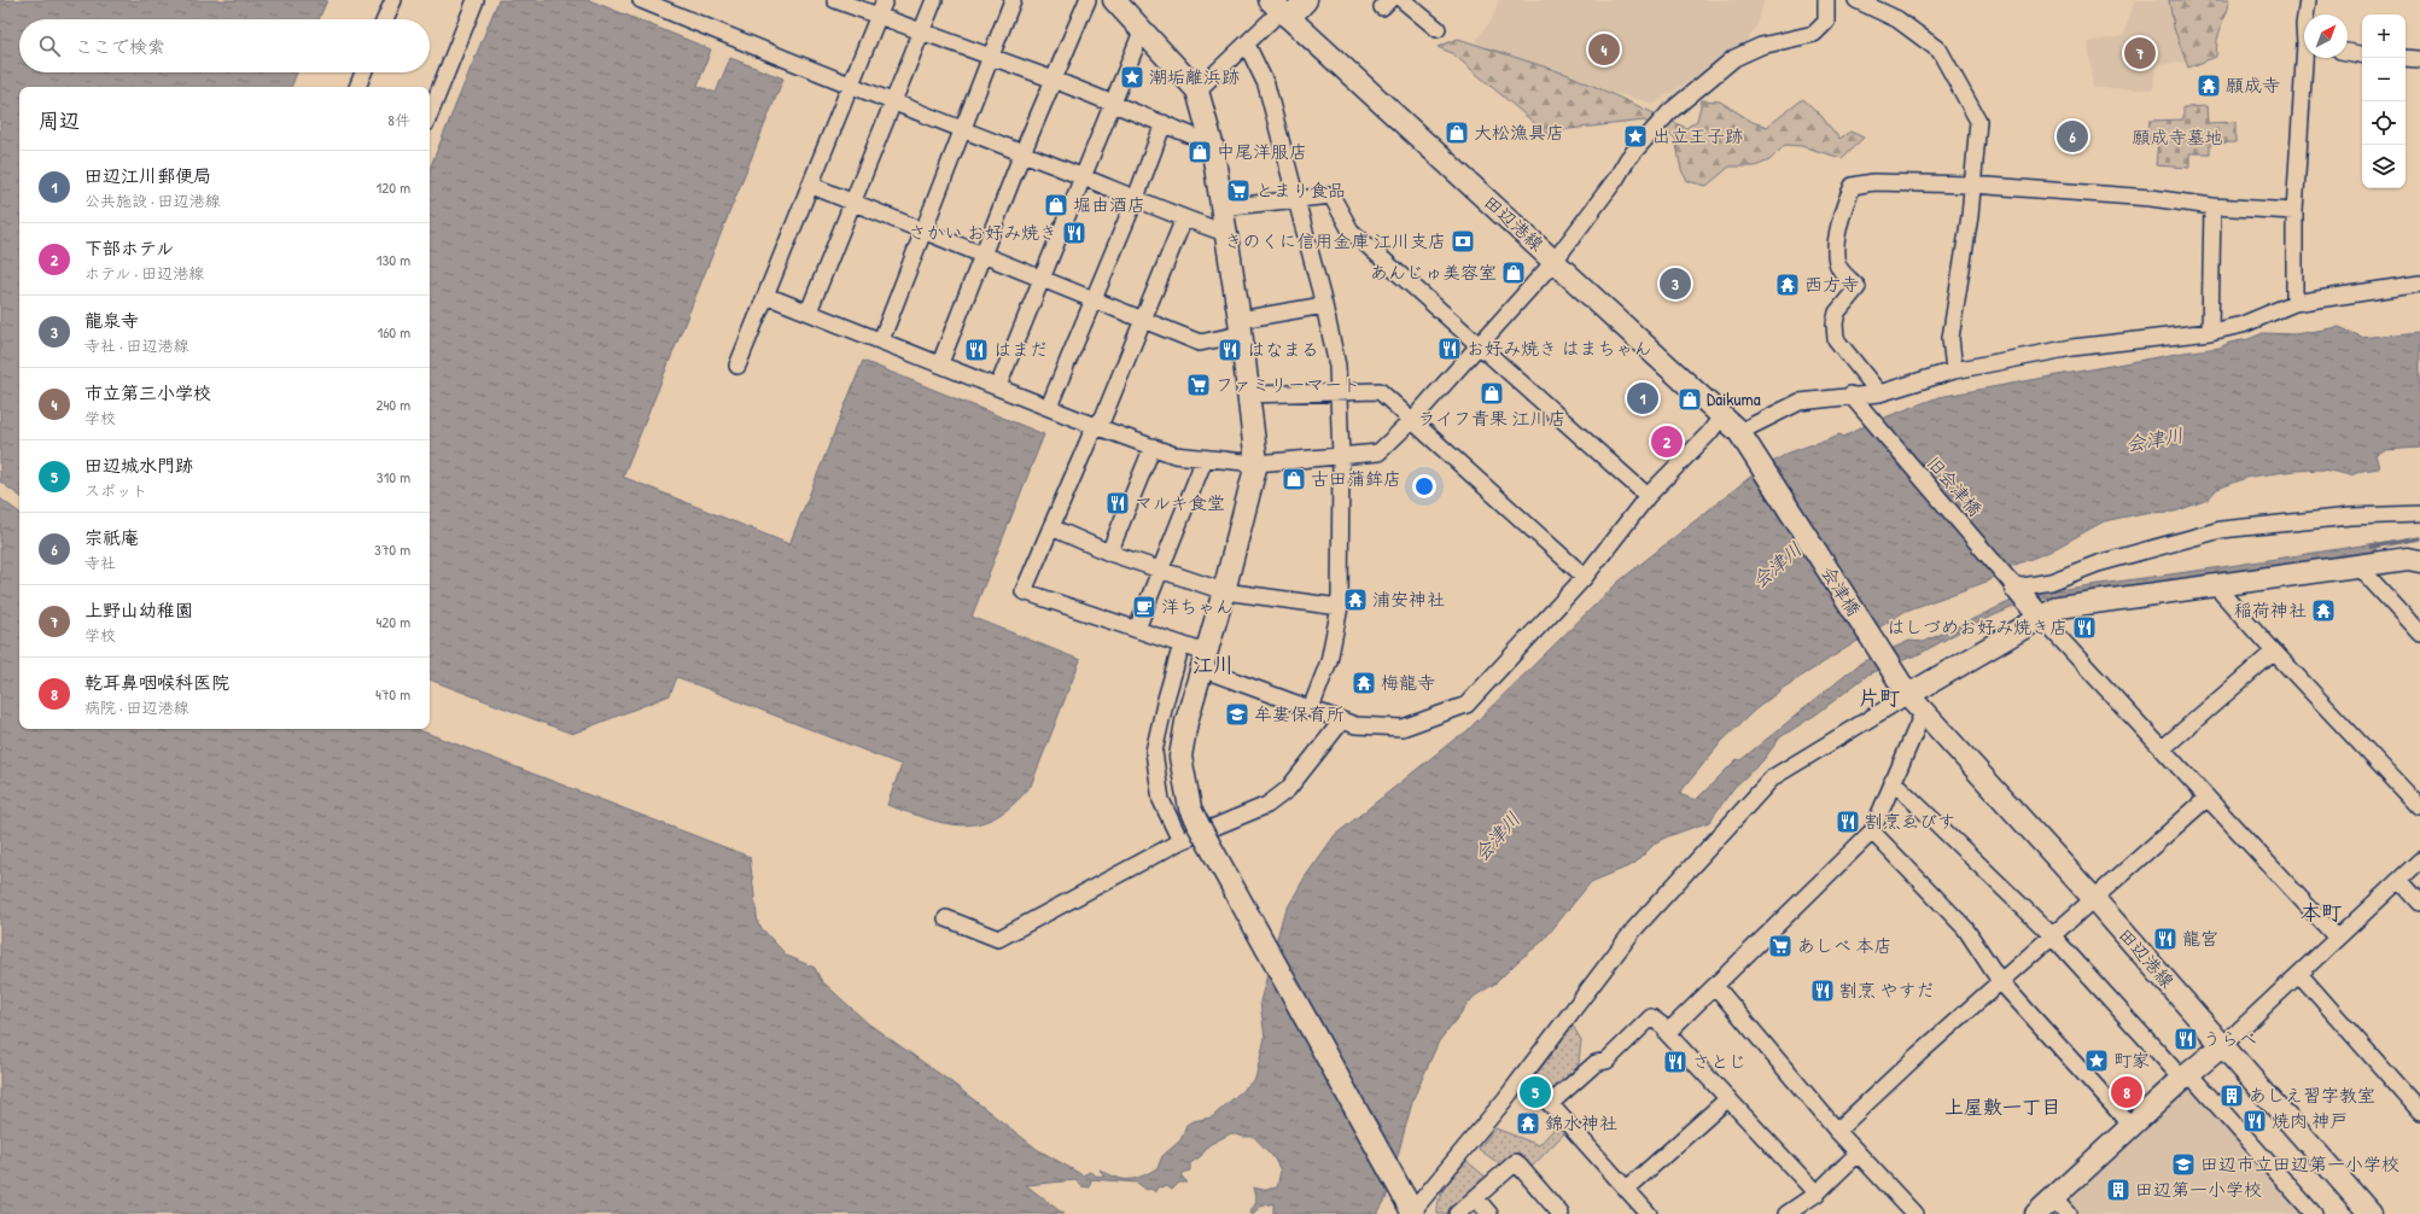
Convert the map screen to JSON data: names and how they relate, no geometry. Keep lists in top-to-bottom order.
{
  "streets": {
    "street": ["田辺港線", "旧会津橋", "会津橋"]
  },
  "crossings": [
    ["田辺港線", "会津橋"]
  ],
  "districts": [
    "江川",
    "片町",
    "本町",
    "上屋敷一丁目"
  ],
  "water": ["会津川"],
  "parks": ["願成寺墓地"],
  "places": {
    "place": ["潮垢離浜跡", "出立王子跡", "町家"],
    "temple": [
      "願成寺",
      "西方寺",
      "浦安神社",
      "稲荷神社",
      "梅龍寺",
      "錦水神社"
    ],
    "shop": [
      "大松漁具店",
      "中尾洋服店",
      "堀由酒店",
      "あんじゅ美容室",
      "ライフ青果 江川店",
      "Daikuma",
      "古田蒲鉾店"
    ],
    "supermarket": ["とまり食品", "ファミリーマート", "あしべ 本店"],
    "restaurant": [
      "さかい お好み焼き",
      "お好み焼き はまちゃん",
      "はまだ",
      "はなまる",
      "マルキ食堂",
      "はしづめお好み焼き店",
      "割烹ゑびす",
      "龍宮",
      "割烹 やすだ",
      "うらべ",
      "さとじ",
      "焼肉 神戸"
    ],
    "bank": ["きのくに信用金庫 江川支店"],
    "cafe": ["洋ちゃん"],
    "school or university": ["牟婁保育所", "田辺市立田辺第一小学校"],
    "building": ["あしえ習字教室", "田辺第一小学校"]
  },
  "north": "top right",
  "page": {
    "map_buttons": ["+", "−"],
    "search": "ここで検索",
    "pins": [
      "4",
      "7",
      "6",
      "3",
      "1",
      "2",
      "5",
      "8"
    ],
    "heading": ["周辺", "8件"],
    "list": [
      {
        "mark": "1",
        "name": "田辺江川郵便局",
        "note": "公共施設 · 田辺港線",
        "value": "120 m"
      },
      {
        "mark": "2",
        "name": "下部ホテル",
        "note": "ホテル · 田辺港線",
        "value": "130 m"
      },
      {
        "mark": "3",
        "name": "龍泉寺",
        "note": "寺社 · 田辺港線",
        "value": "160 m"
      },
      {
        "mark": "4",
        "name": "市立第三小学校",
        "note": "学校",
        "value": "240 m"
      },
      {
        "mark": "5",
        "name": "田辺城水門跡",
        "note": "スポット",
        "value": "310 m"
      },
      {
        "mark": "6",
        "name": "宗祇庵",
        "note": "寺社",
        "value": "370 m"
      },
      {
        "mark": "7",
        "name": "上野山幼稚園",
        "note": "学校",
        "value": "420 m"
      },
      {
        "mark": "8",
        "name": "乾耳鼻咽喉科医院",
        "note": "病院 · 田辺港線",
        "value": "470 m"
      }
    ]
  }
}
